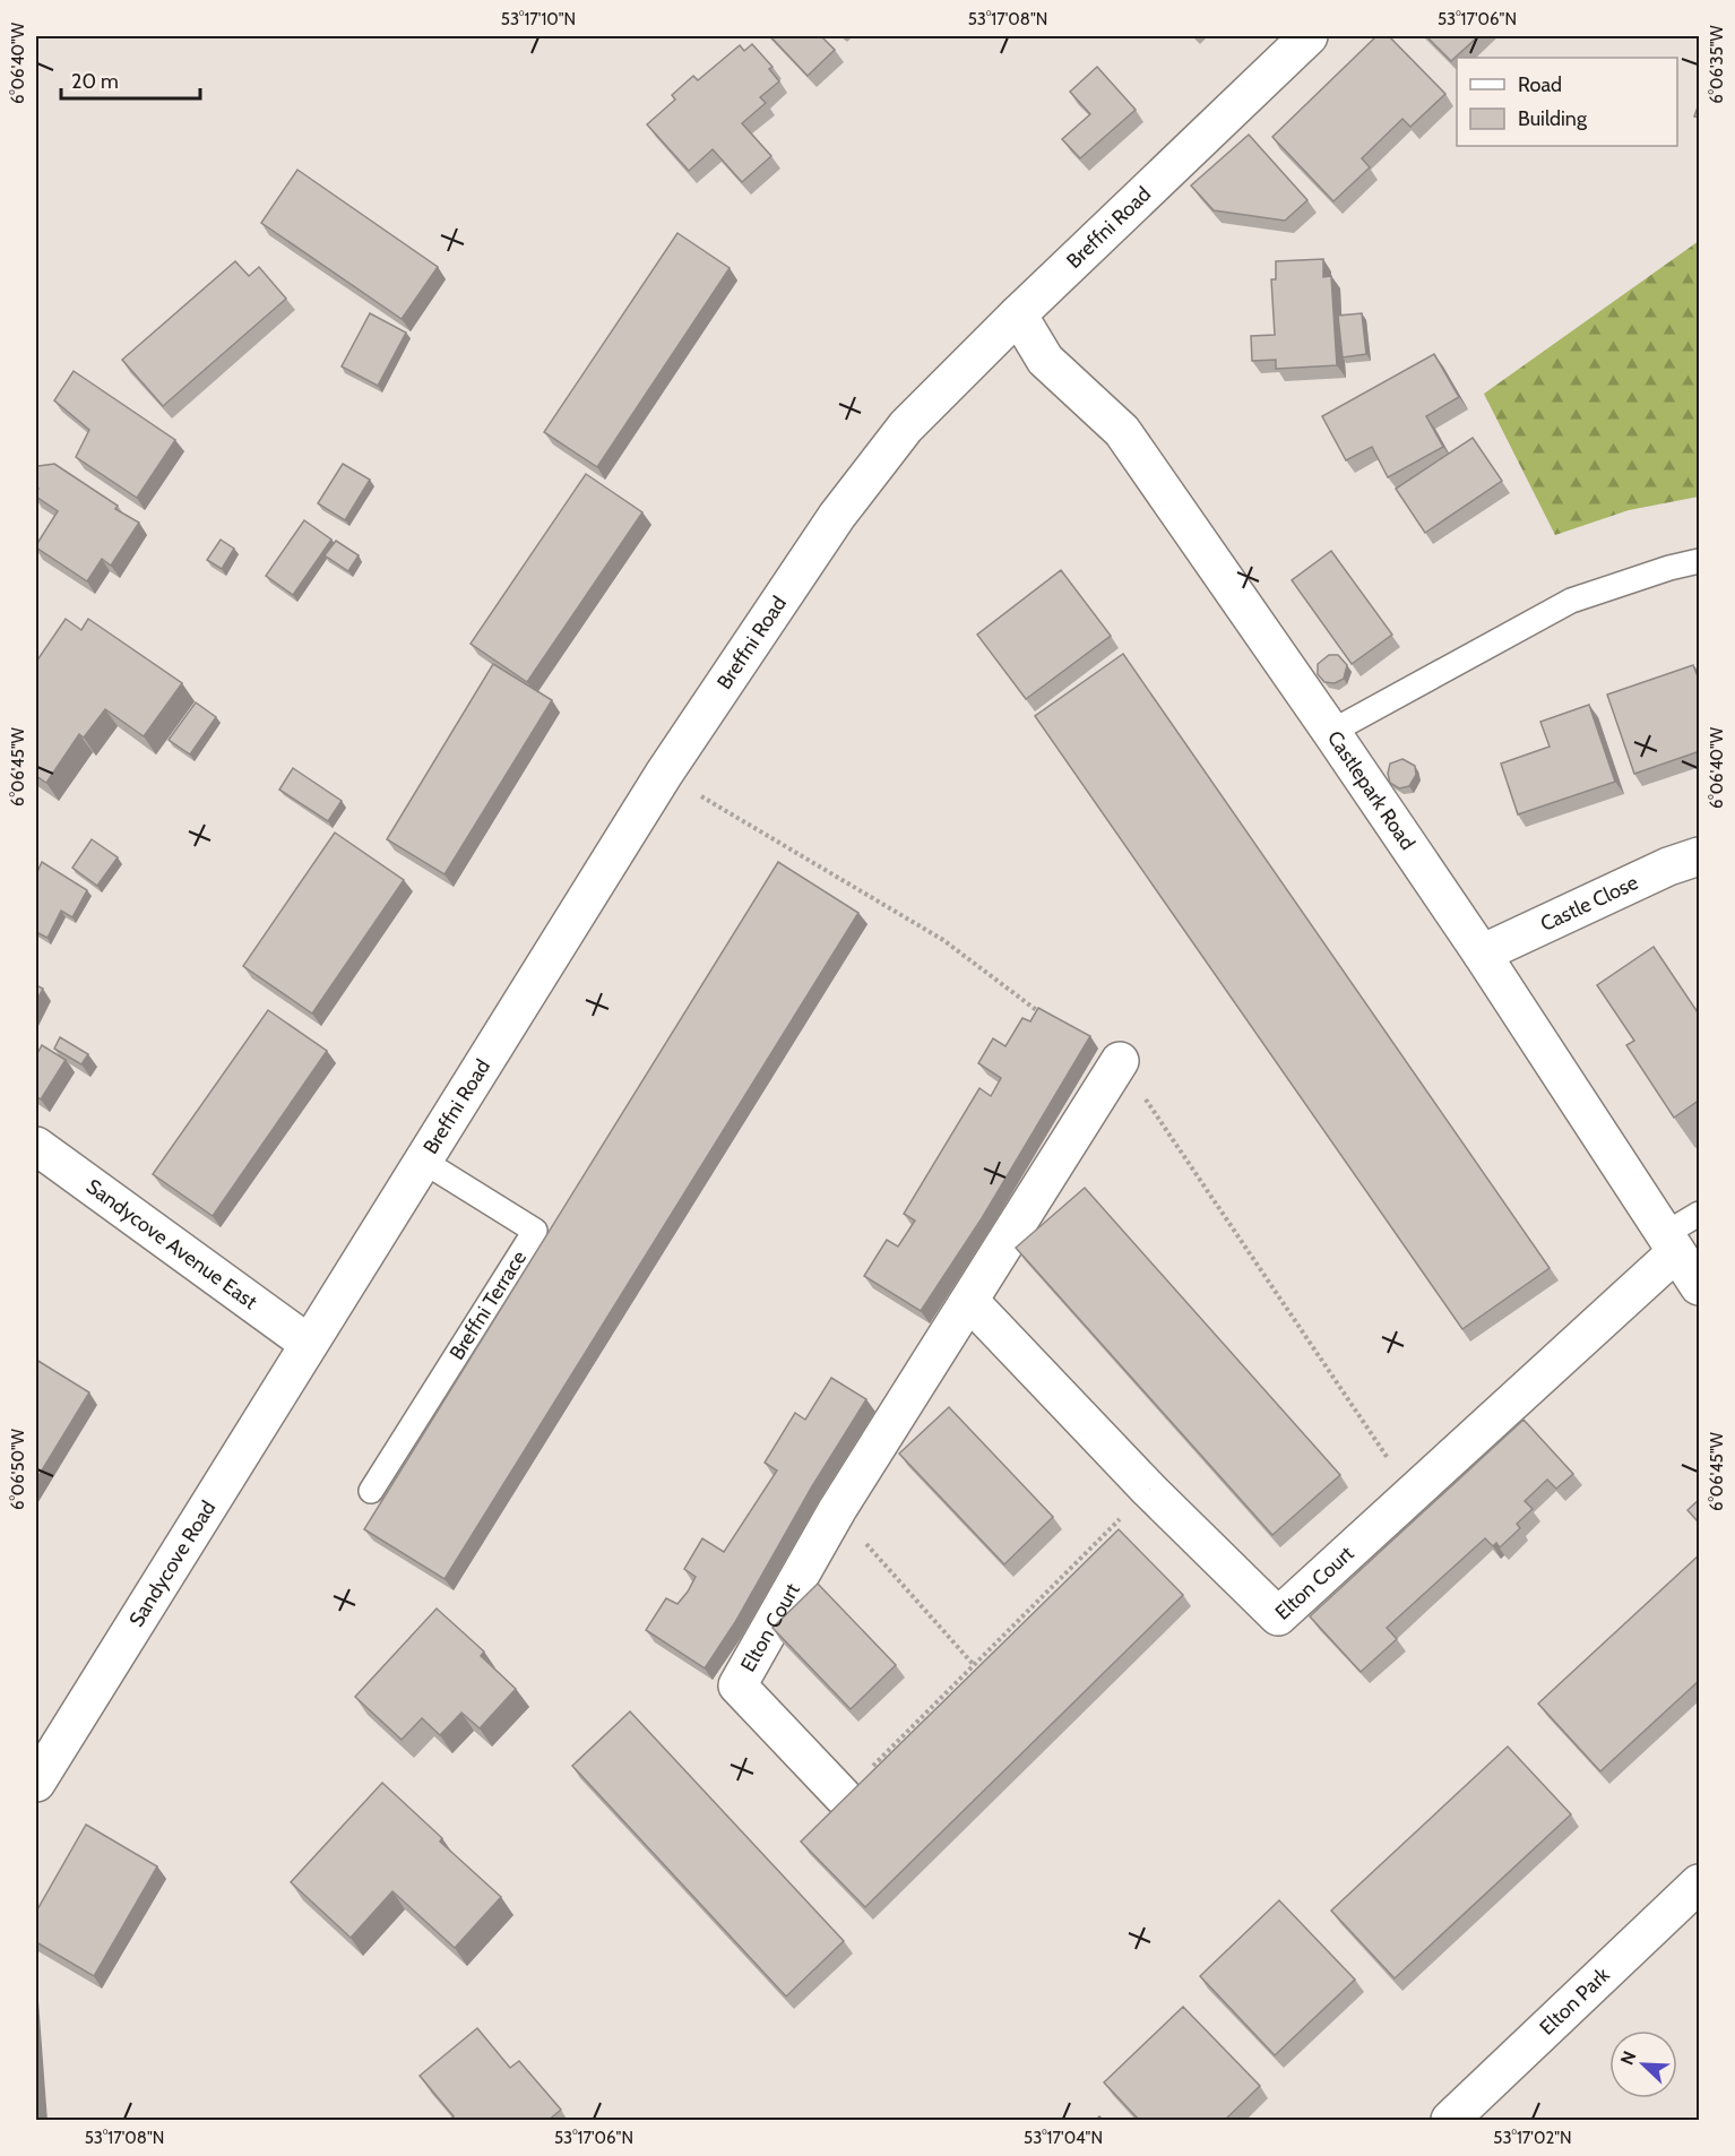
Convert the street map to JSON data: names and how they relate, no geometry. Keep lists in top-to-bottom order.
{
  "streets": {
    "street": [
      "Breffni Road",
      "Castlepark Road",
      "Castle Close",
      "Sandycove Avenue East",
      "Sandycove Road",
      "Elton Court",
      "Elton Park"
    ],
    "lane": ["Breffni Terrace"]
  },
  "crossings": [
    ["Breffni Road", "Castlepark Road"],
    ["Breffni Road", "Sandycove Avenue East"],
    ["Breffni Road", "Breffni Terrace"],
    ["Breffni Road", "Sandycove Road"],
    ["Castlepark Road", "Castle Close"],
    ["Castlepark Road", "Elton Court"],
    ["Sandycove Avenue East", "Sandycove Road"]
  ],
  "legend": ["Road", "Building"],
  "scale_bar": "20 m",
  "north": "top left",
  "coordinates": [
    "53°17'10\"N",
    "53°17'08\"N",
    "53°17'06\"N",
    "6°06'40\"W",
    "6°06'35\"W",
    "6°06'45\"W",
    "6°06'50\"W",
    "53°17'04\"N",
    "53°17'02\"N"
  ]
}
